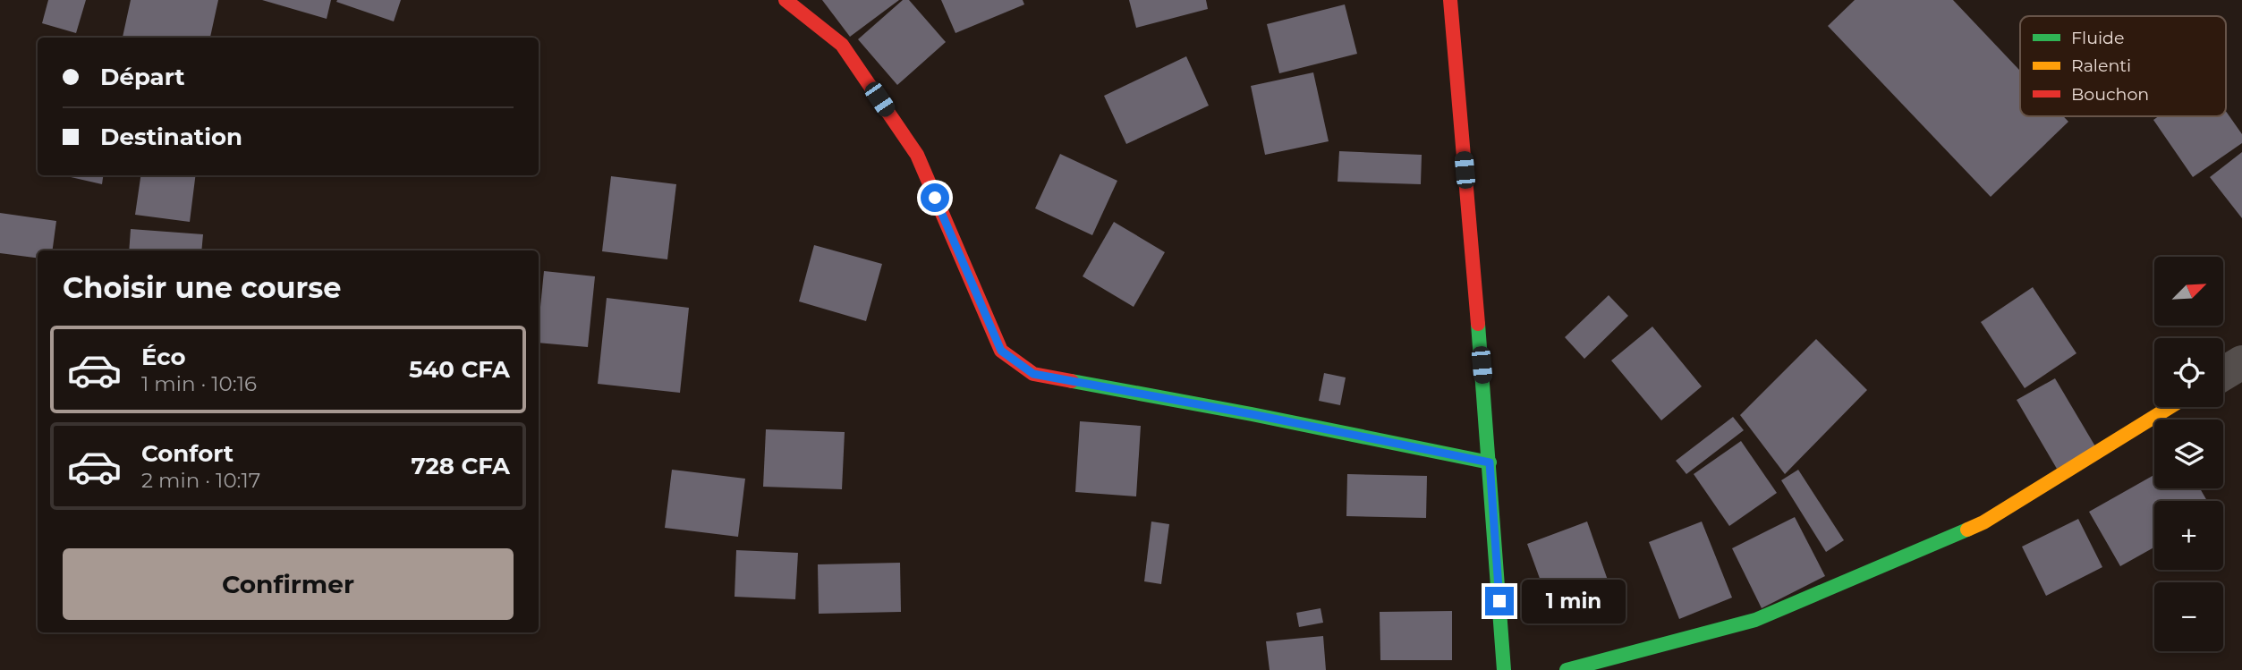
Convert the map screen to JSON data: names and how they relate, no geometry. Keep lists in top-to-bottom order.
{
  "legend": ["Fluide", "Ralenti", "Bouchon"],
  "north": "top right",
  "page": {
    "banner": ["Départ", "Destination"],
    "heading": "Choisir une course",
    "map_buttons": ["+", "−"],
    "list": [
      {
        "name": "Éco",
        "note": "1 min · 10:16",
        "value": "540 CFA"
      },
      {
        "name": "Confort",
        "note": "2 min · 10:17",
        "value": "728 CFA"
      }
    ],
    "buttons": "Confirmer",
    "bubble": "1 min"
  }
}
